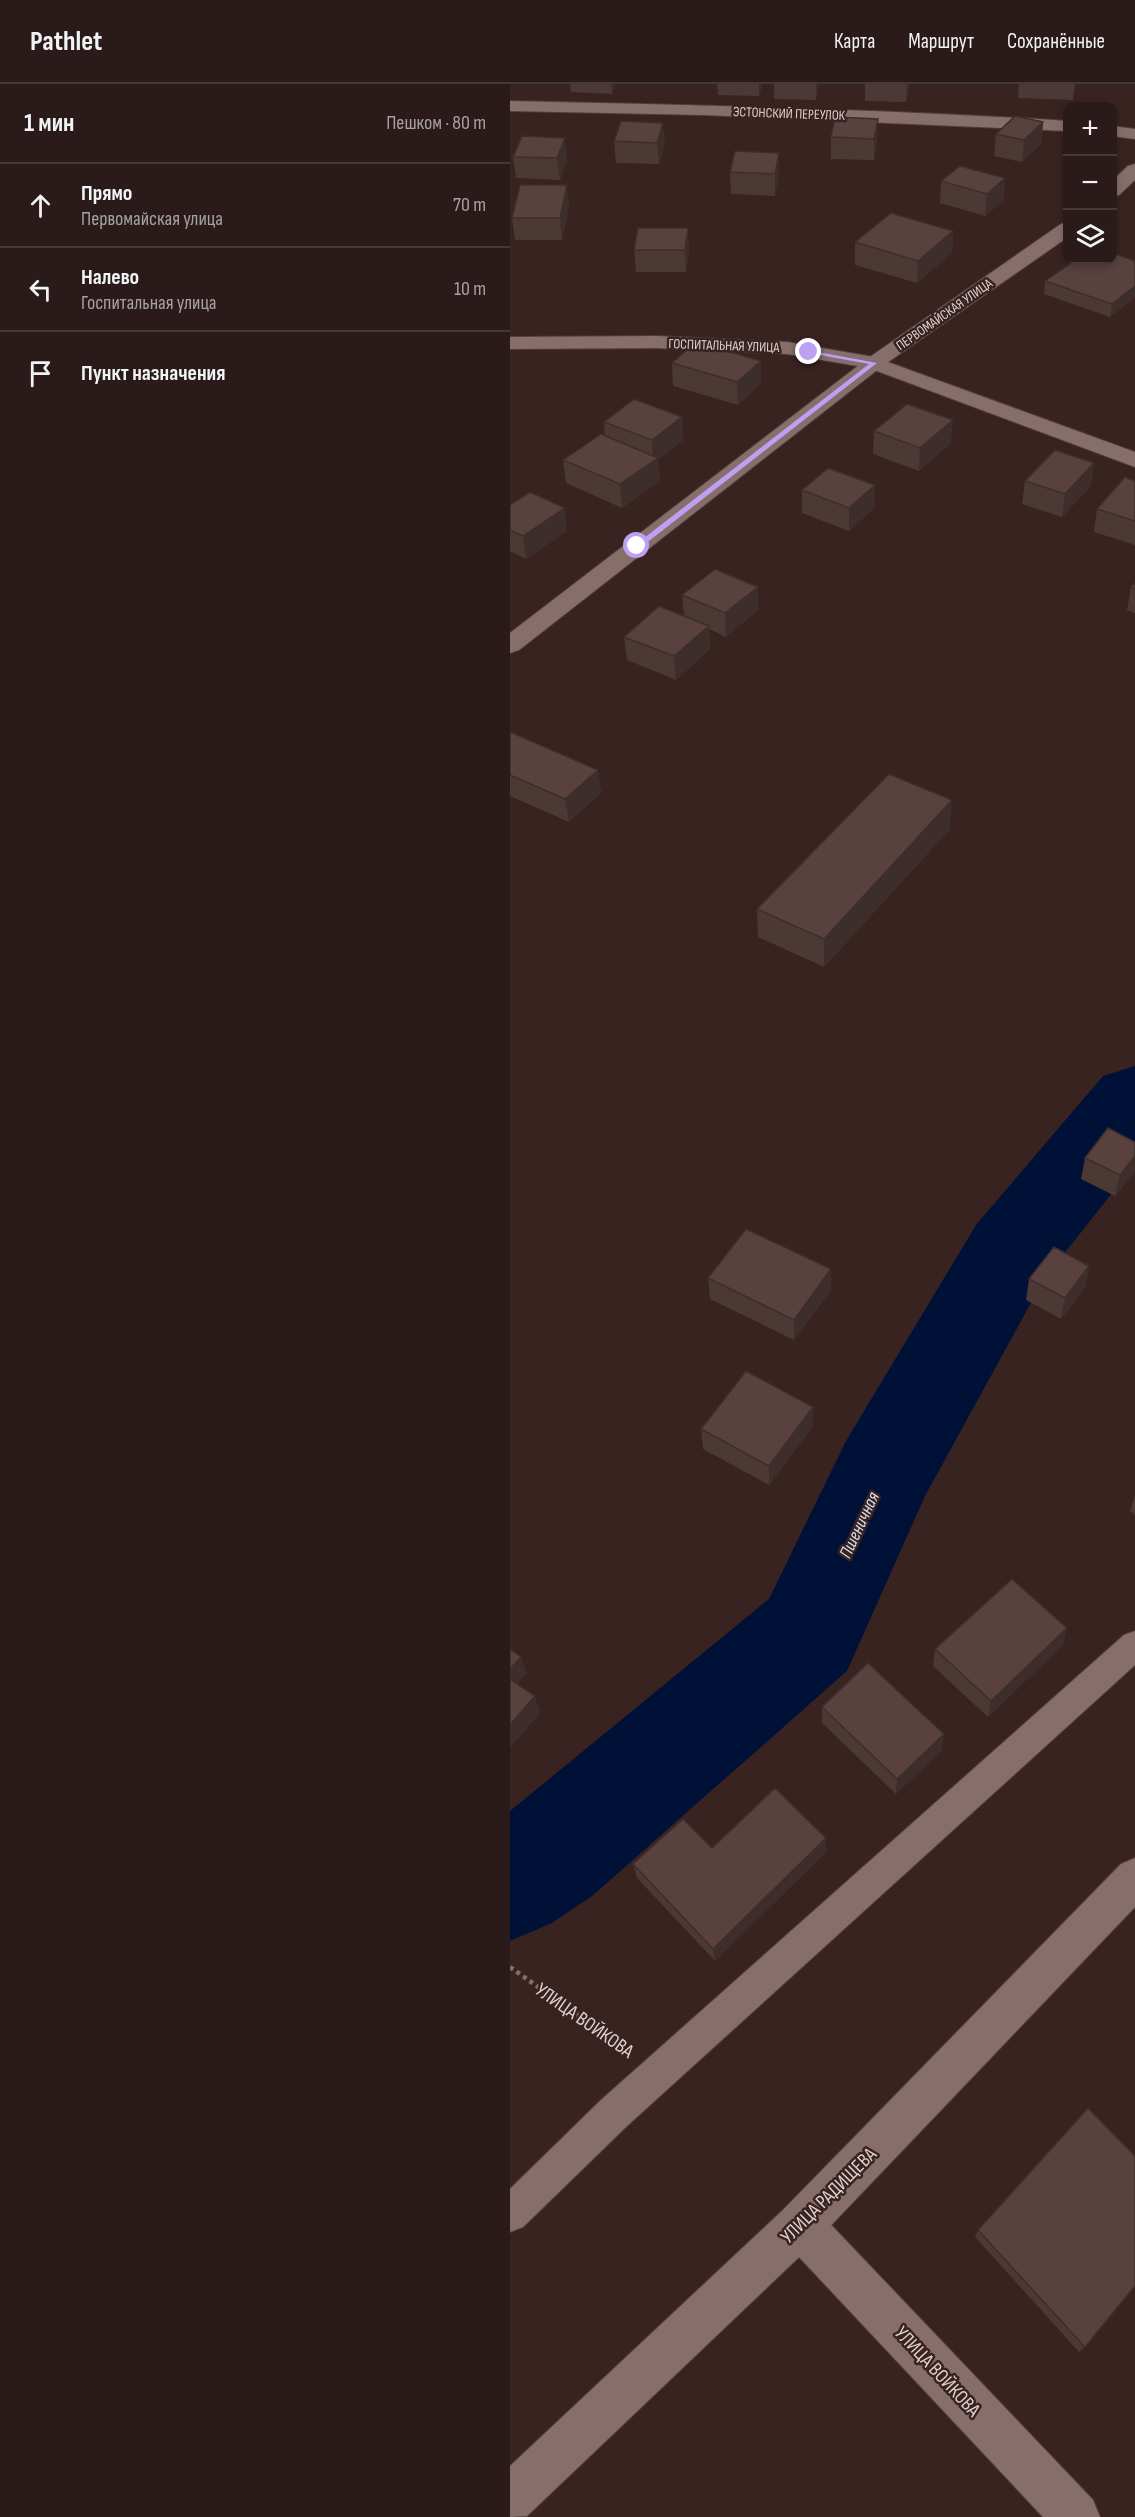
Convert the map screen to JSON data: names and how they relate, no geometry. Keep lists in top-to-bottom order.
{
  "streets": {
    "street": [
      "ЭСТОНСКИЙ ПЕРЕУЛОК",
      "ПЕРВОМАЙСКАЯ УЛИЦА",
      "ГОСПИТАЛЬНАЯ УЛИЦА",
      "УЛИЦА ВОЙКОВА",
      "УЛИЦА РАДИЩЕВА"
    ]
  },
  "crossings": [
    ["ПЕРВОМАЙСКАЯ УЛИЦА", "ГОСПИТАЛЬНАЯ УЛИЦА"],
    ["УЛИЦА ВОЙКОВА", "УЛИЦА РАДИЩЕВА"]
  ],
  "water": ["Пшеничная"],
  "page": {
    "header": "Pathlet",
    "nav": ["Карта", "Маршрут", "Сохранённые"],
    "heading": ["1 мин", "Пешком · 80 m"],
    "map_buttons": ["+", "−"],
    "list": [
      ["Прямо", "Первомайская улица", "70 m"],
      ["Налево", "Госпитальная улица", "10 m"],
      "Пункт назначения"
    ]
  }
}
